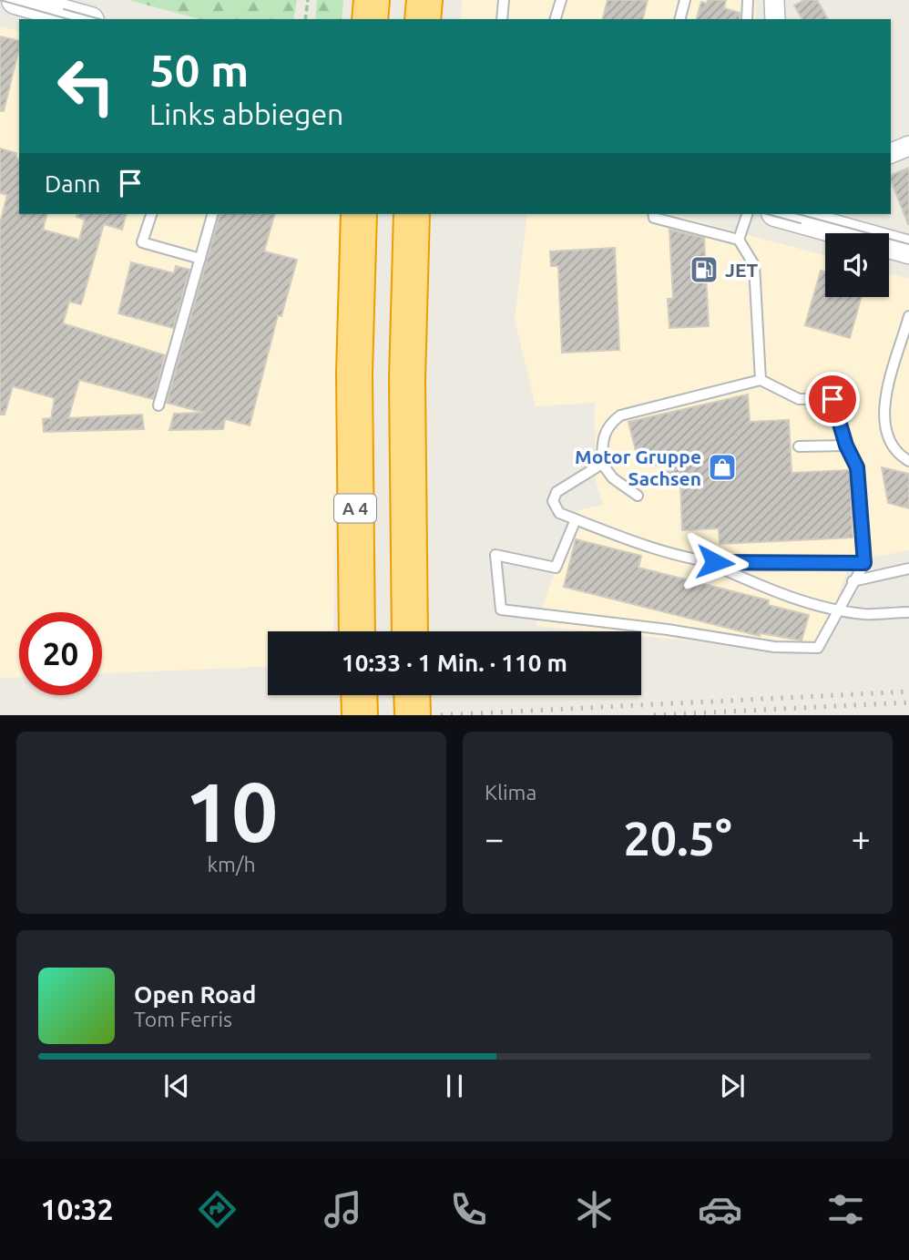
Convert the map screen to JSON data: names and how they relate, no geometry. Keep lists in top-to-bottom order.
{
  "streets": {
    "highway": ["A 4"]
  },
  "places": {
    "fuel station": ["JET"],
    "shop": ["Motor Gruppe Sachsen"]
  },
  "page": {
    "turn": ["50 m", "Links abbiegen"],
    "then": "Dann",
    "limit": "20",
    "trip": "10:33 · 1 Min. · 110 m",
    "tile": [
      ["10", "km/h"],
      "Klima"
    ],
    "heat": ["−", "20.5°", "+"],
    "song": ["Open Road", "Tom Ferris"],
    "tabs": "10:32"
  }
}
